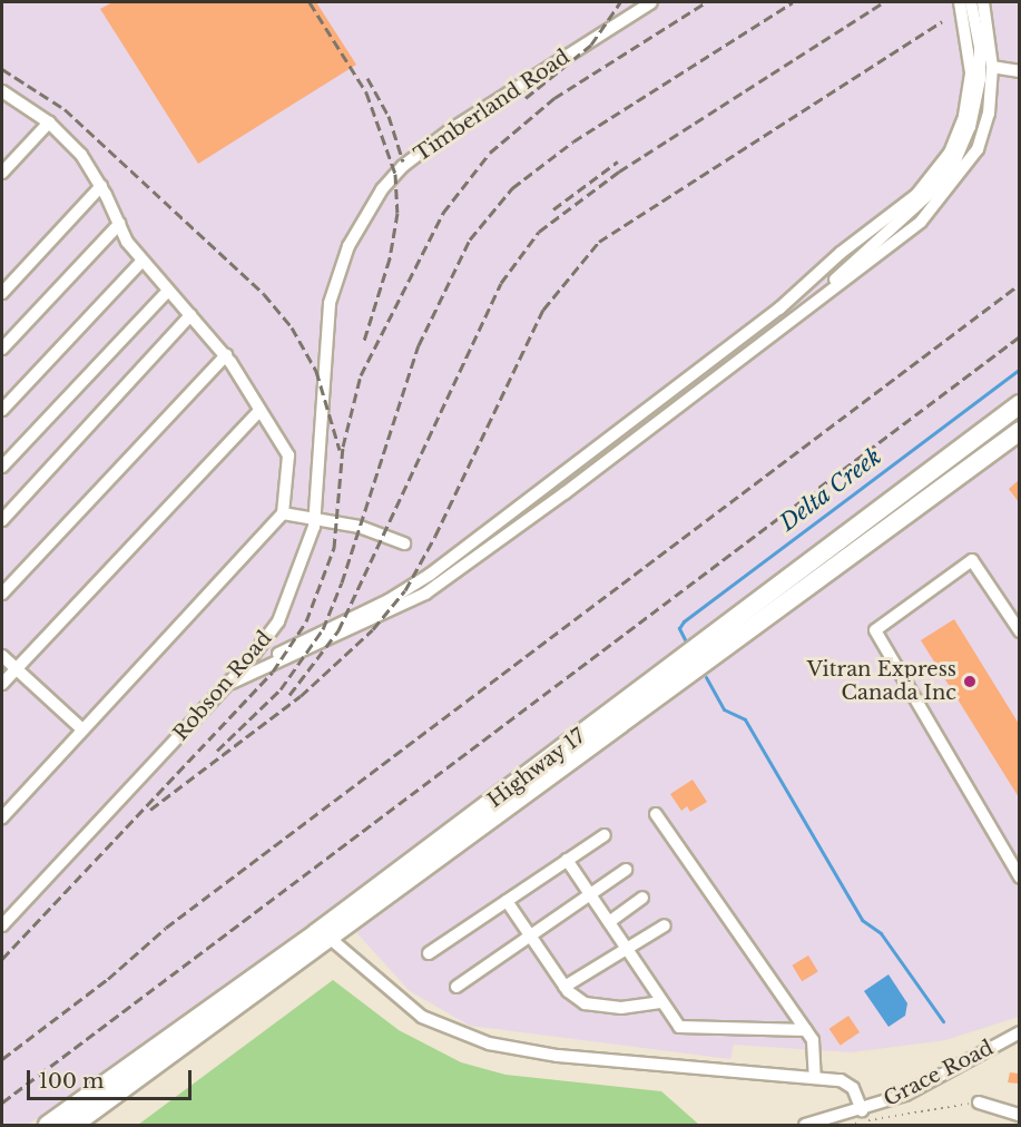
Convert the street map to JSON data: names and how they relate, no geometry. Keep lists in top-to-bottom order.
{
  "streets": {
    "highway": ["Highway 17"],
    "street": ["Timberland Road", "Robson Road", "Grace Road"]
  },
  "crossings": [
    ["Timberland Road", "Robson Road"],
    ["Highway 17", "Grace Road"]
  ],
  "water": ["Delta Creek"],
  "places": ["Vitran Express Canada Inc"],
  "scale_bar": "100 m"
}
